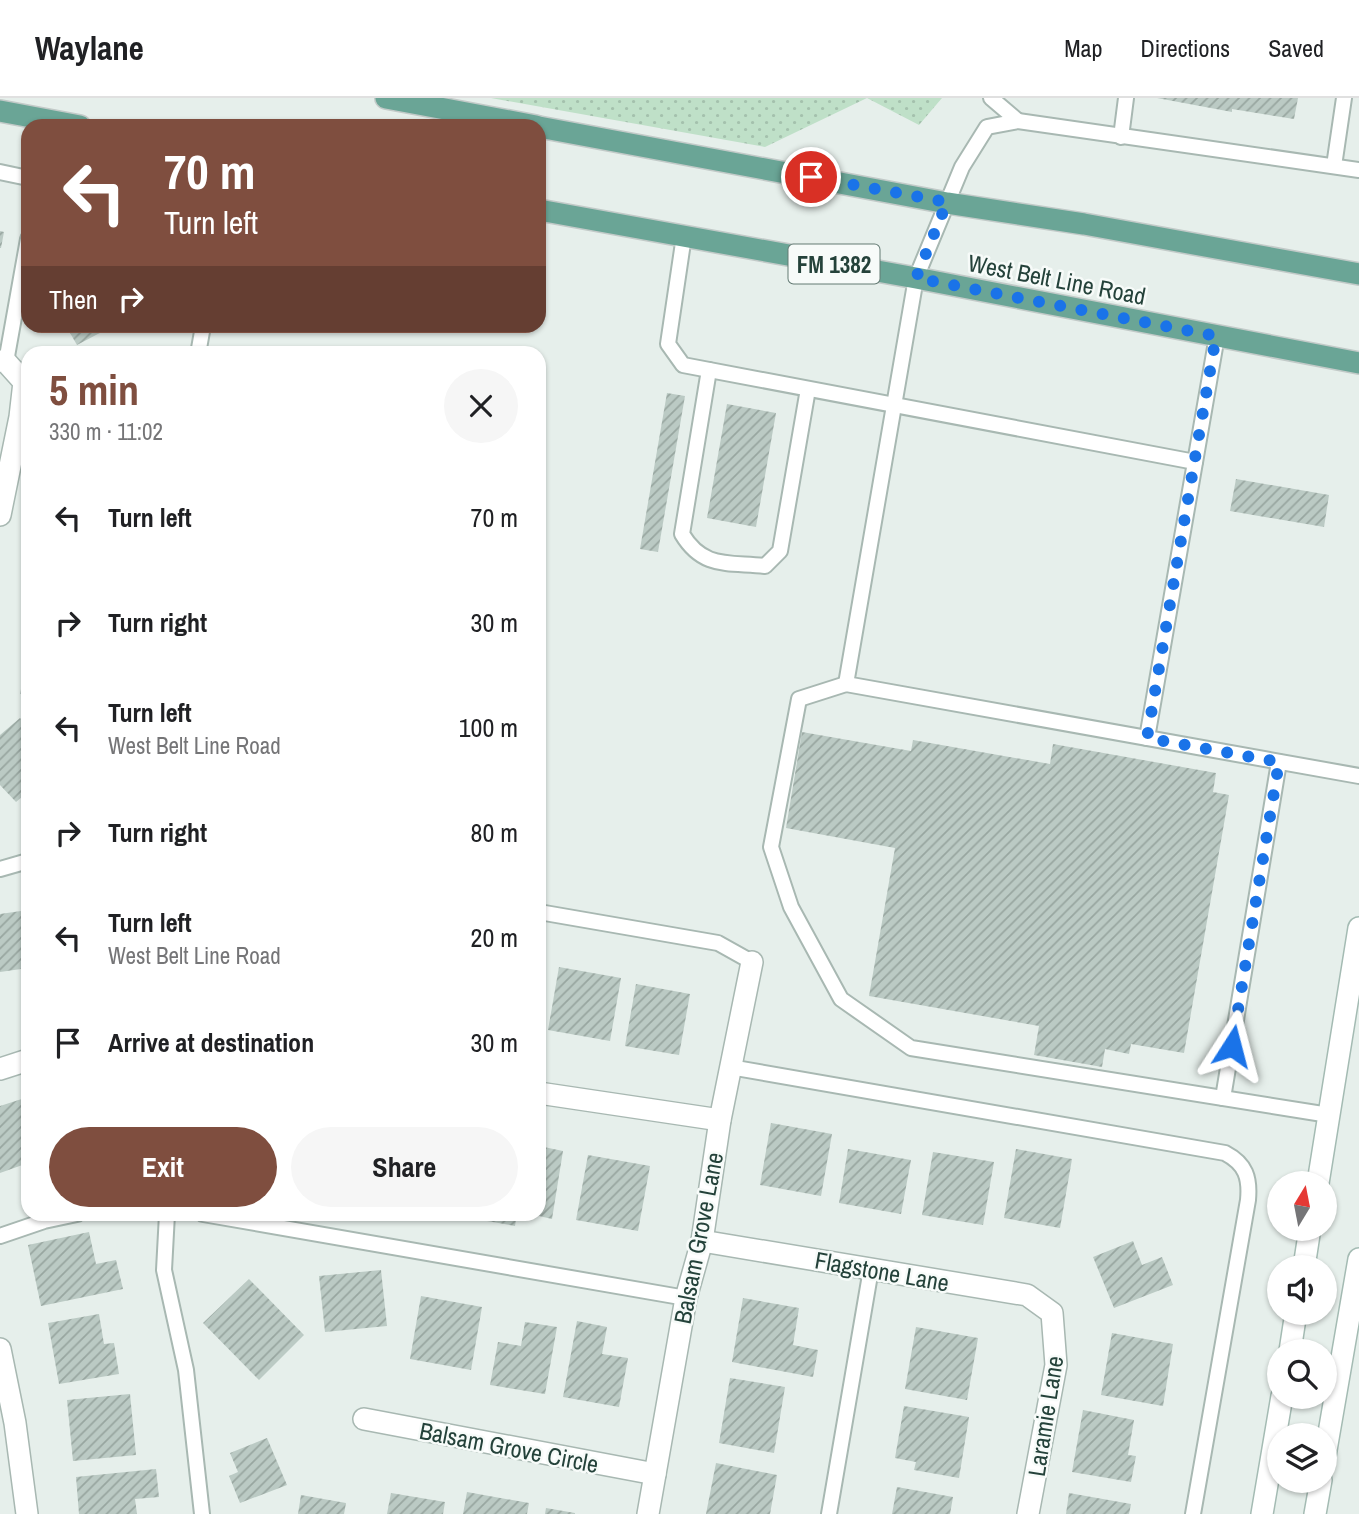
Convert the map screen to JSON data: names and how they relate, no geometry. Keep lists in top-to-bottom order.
{
  "streets": {
    "main road": ["FM 1382", "West Belt Line Road"],
    "street": [
      "Balsam Grove Lane",
      "Flagstone Lane",
      "Laramie Lane",
      "Balsam Grove Circle"
    ]
  },
  "crossings": [
    ["Balsam Grove Lane", "Flagstone Lane"],
    ["Balsam Grove Lane", "Balsam Grove Circle"],
    ["Flagstone Lane", "Laramie Lane"]
  ],
  "north": "top",
  "page": {
    "header": "Waylane",
    "nav": ["Map", "Directions", "Saved"],
    "turn": ["70 m", "Turn left"],
    "then": "Then",
    "heading": ["5 min", "330 m · 11:02"],
    "list": [
      {
        "name": "Turn left",
        "value": "70 m"
      },
      {
        "name": "Turn right",
        "value": "30 m"
      },
      {
        "name": "Turn left",
        "note": "West Belt Line Road",
        "value": "100 m"
      },
      {
        "name": "Turn right",
        "value": "80 m"
      },
      {
        "name": "Turn left",
        "note": "West Belt Line Road",
        "value": "20 m"
      },
      {
        "name": "Arrive at destination",
        "value": "30 m"
      }
    ],
    "buttons": ["Exit", "Share"]
  }
}
